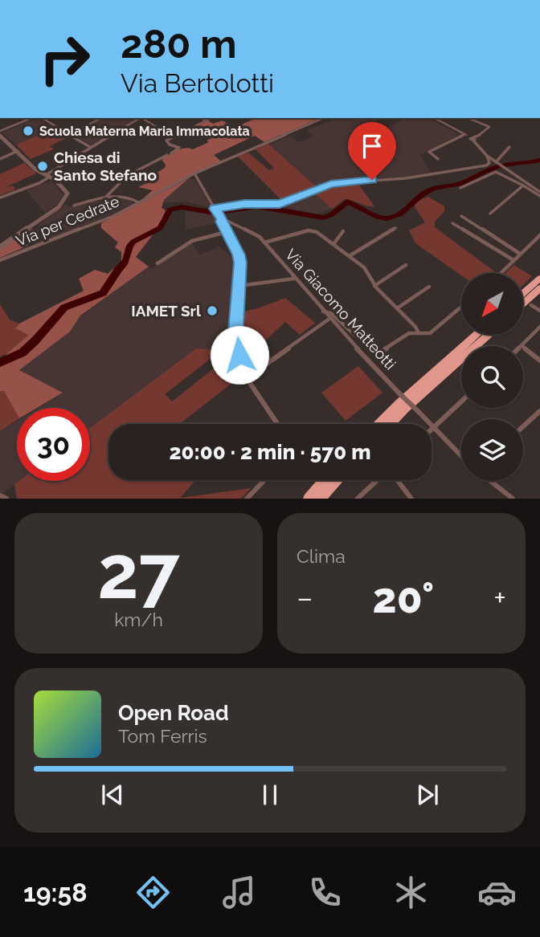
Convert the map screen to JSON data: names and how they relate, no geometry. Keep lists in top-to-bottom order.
{
  "streets": {
    "street": ["Via per Cedrate", "Via Giacomo Matteotti"]
  },
  "crossings": [
    ["Via per Cedrate", "Via Giacomo Matteotti"]
  ],
  "places": ["Scuola Materna Maria Immacolata", "Chiesa di Santo Stefano", "IAMET Srl"],
  "north": "bottom left",
  "page": {
    "turn": ["280 m", "Via Bertolotti"],
    "limit": "30",
    "trip": "20:00 · 2 min · 570 m",
    "tile": [
      ["27", "km/h"],
      "Clima"
    ],
    "heat": ["−", "20°", "+"],
    "song": ["Open Road", "Tom Ferris"],
    "tabs": "19:58"
  }
}
